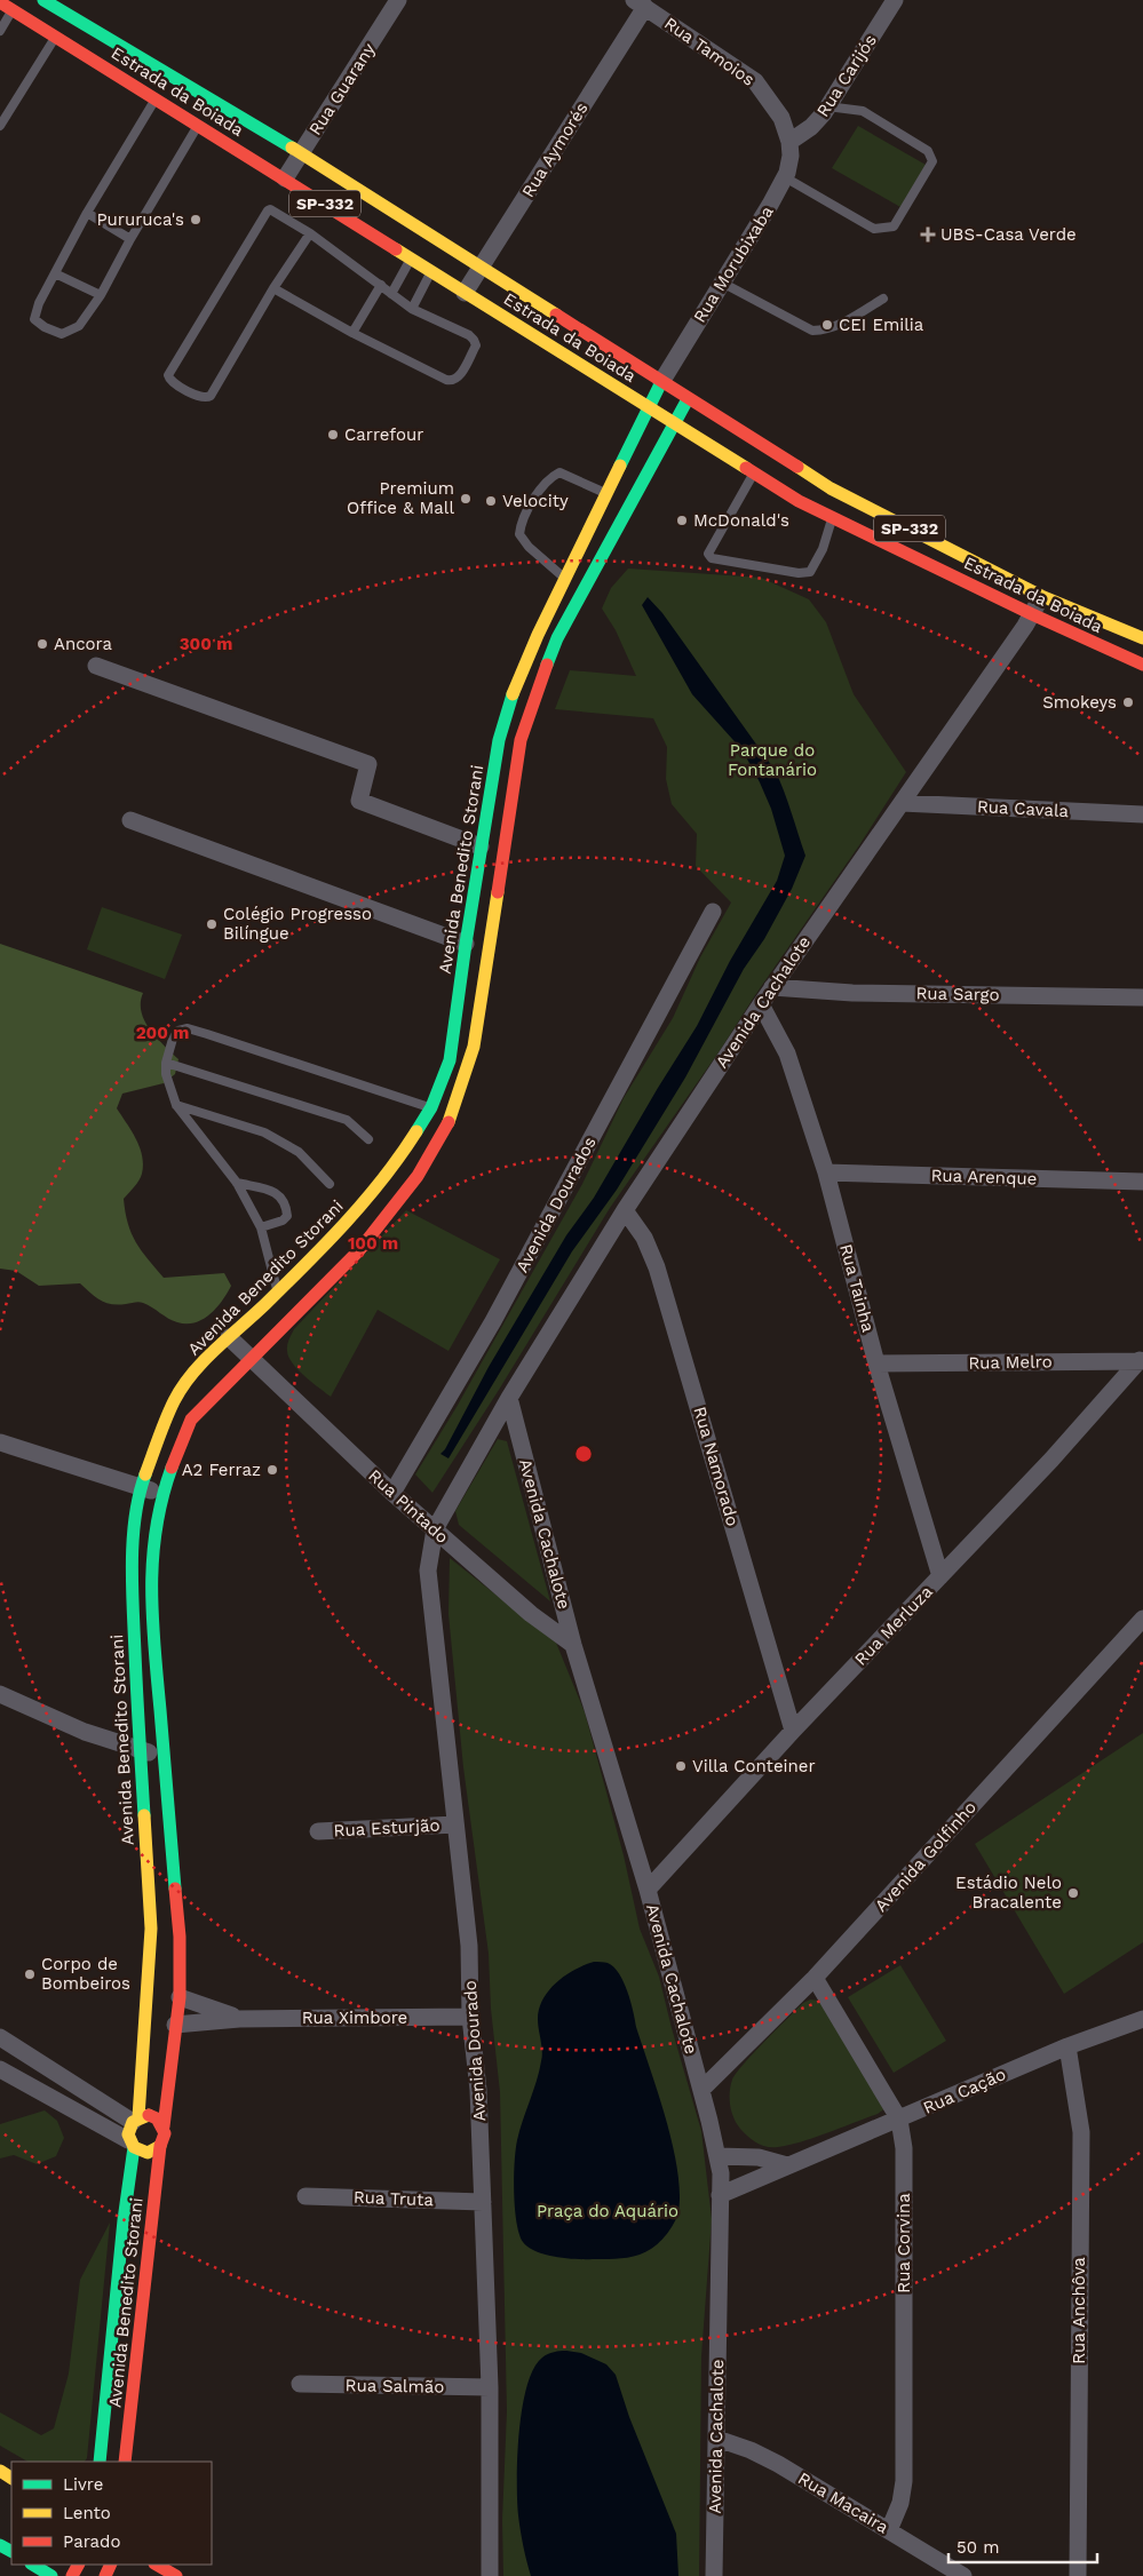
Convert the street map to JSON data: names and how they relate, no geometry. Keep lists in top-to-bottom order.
{
  "streets": {
    "main road": ["Estrada da Boiada", "SP-332", "Avenida Benedito Storani"],
    "street": [
      "Rua Tamoios",
      "Rua Carijós",
      "Rua Guarany",
      "Rua Aymorés",
      "Rua Morubixaba",
      "Rua Cavala",
      "Rua Sargo",
      "Avenida Cachalote",
      "Rua Arenque",
      "Avenida Dourados",
      "Rua Tainha",
      "Rua Melro",
      "Rua Namorado",
      "Rua Pintado",
      "Rua Merluza",
      "Rua Esturjão",
      "Avenida Golfinho",
      "Rua Ximbore",
      "Avenida Dourado",
      "Rua Cação",
      "Rua Truta",
      "Rua Corvina",
      "Rua Anchôva",
      "Rua Salmão",
      "Rua Macaira"
    ]
  },
  "crossings": [
    ["Rua Tamoios", "Rua Carijós"],
    ["Rua Tamoios", "Rua Aymorés"],
    ["Rua Tamoios", "Rua Morubixaba"],
    ["Rua Carijós", "Rua Morubixaba"],
    ["Rua Guarany", "Estrada da Boiada"],
    ["Estrada da Boiada", "Rua Aymorés"],
    ["Estrada da Boiada", "Rua Morubixaba"],
    ["Estrada da Boiada", "Avenida Benedito Storani"],
    ["Estrada da Boiada", "Avenida Cachalote"],
    ["Rua Morubixaba", "Avenida Benedito Storani"],
    ["Rua Cavala", "Avenida Cachalote"],
    ["Avenida Benedito Storani", "Rua Pintado"],
    ["Avenida Benedito Storani", "Rua Ximbore"],
    ["Rua Sargo", "Avenida Cachalote"],
    ["Avenida Cachalote", "Rua Tainha"],
    ["Avenida Cachalote", "Rua Namorado"],
    ["Avenida Cachalote", "Rua Pintado"],
    ["Avenida Cachalote", "Rua Merluza"],
    ["Avenida Cachalote", "Avenida Golfinho"],
    ["Avenida Cachalote", "Avenida Dourado"],
    ["Avenida Cachalote", "Rua Cação"],
    ["Avenida Cachalote", "Rua Macaira"],
    ["Rua Arenque", "Rua Tainha"],
    ["Avenida Dourados", "Rua Pintado"],
    ["Rua Tainha", "Rua Melro"],
    ["Rua Tainha", "Rua Merluza"],
    ["Rua Melro", "Rua Merluza"],
    ["Rua Namorado", "Rua Merluza"],
    ["Rua Pintado", "Avenida Dourado"],
    ["Rua Esturjão", "Avenida Dourado"],
    ["Avenida Golfinho", "Rua Corvina"],
    ["Rua Ximbore", "Avenida Dourado"],
    ["Avenida Dourado", "Rua Truta"],
    ["Avenida Dourado", "Rua Salmão"],
    ["Rua Cação", "Rua Corvina"],
    ["Rua Cação", "Rua Anchôva"],
    ["Rua Corvina", "Rua Macaira"]
  ],
  "parks": ["Parque do Fontanário", "Praça do Aquário"],
  "places": {
    "other": [
      "Pururuca's",
      "CEI Emilia",
      "Carrefour",
      "Premium Office & Mall",
      "Velocity",
      "McDonald's",
      "Ancora",
      "Smokeys",
      "Colégio Progresso Bilíngue",
      "A2 Ferraz",
      "Villa Conteiner",
      "Estádio Nelo Bracalente",
      "Corpo de Bombeiros"
    ],
    "health": ["UBS-Casa Verde"]
  },
  "legend": ["Livre", "Lento", "Parado"],
  "scale_bar": "50 m",
  "rings": ["300 m", "200 m", "100 m"]
}
